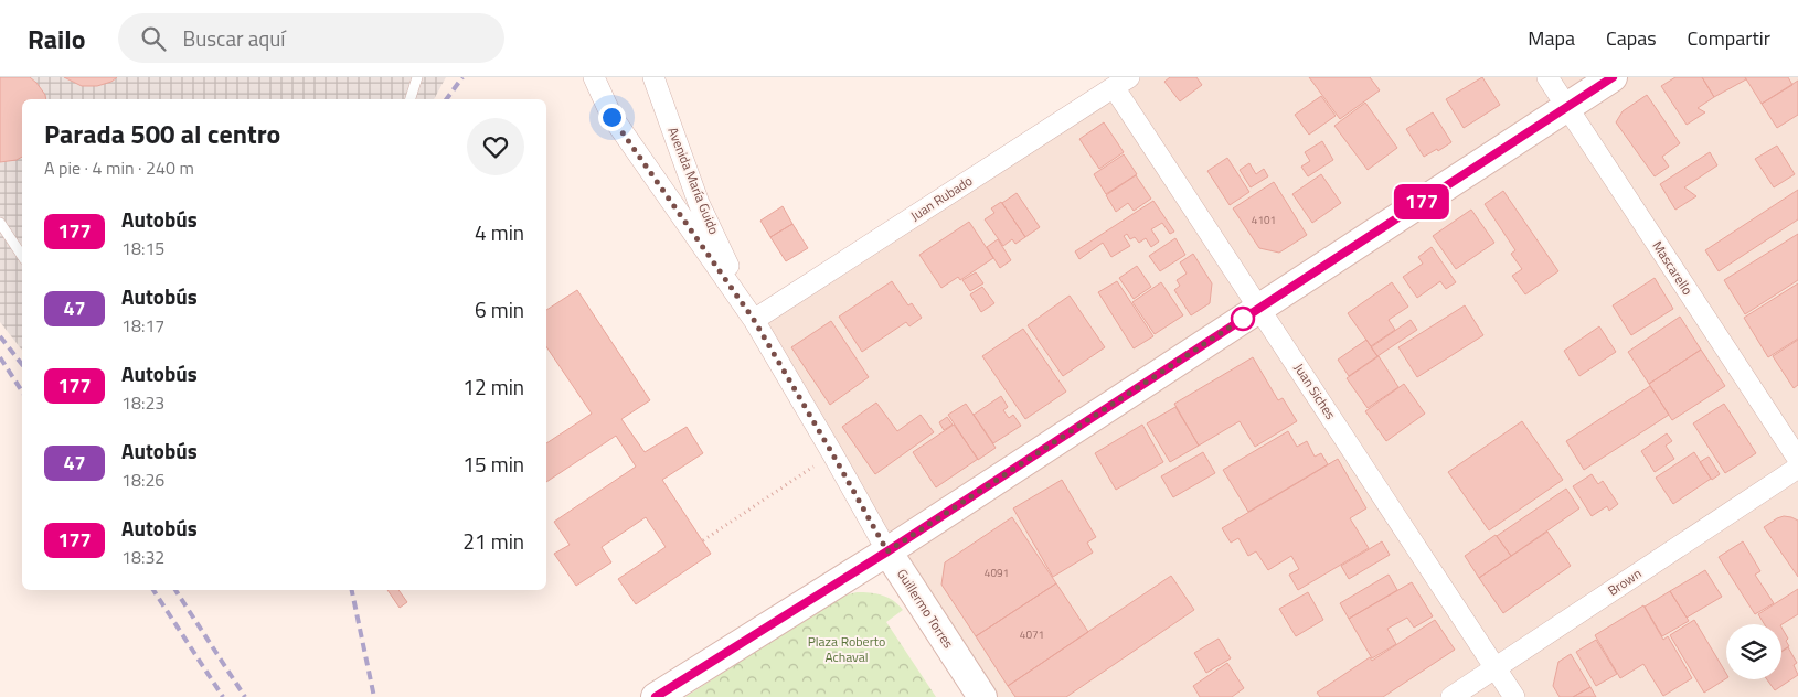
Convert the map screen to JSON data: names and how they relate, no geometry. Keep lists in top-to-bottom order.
{
  "streets": {
    "main road": ["Guillermo Torres"],
    "street": [
      "Avenida María Guido",
      "Juan Rubado",
      "Mascarello",
      "Juan Siches",
      "Brown"
    ]
  },
  "crossings": [
    ["Avenida María Guido", "Juan Rubado"],
    ["Avenida María Guido", "Guillermo Torres"],
    ["Juan Rubado", "Juan Siches"],
    ["Juan Rubado", "Guillermo Torres"],
    ["Juan Siches", "Brown"]
  ],
  "parks": ["Plaza Roberto Achaval"],
  "lines": ["bus line 177"],
  "house_numbers": ["4101", "4091", "4071"],
  "page": {
    "header": "Railo",
    "search": "Buscar aquí",
    "nav": ["Mapa", "Capas", "Compartir"],
    "on_map": "177",
    "heading": ["Parada 500 al centro", "A pie · 4 min · 240 m"],
    "list": [
      {
        "mark": "177",
        "name": "Autobús",
        "note": "18:15",
        "value": "4 min"
      },
      {
        "mark": "47",
        "name": "Autobús",
        "note": "18:17",
        "value": "6 min"
      },
      {
        "mark": "177",
        "name": "Autobús",
        "note": "18:23",
        "value": "12 min"
      },
      {
        "mark": "47",
        "name": "Autobús",
        "note": "18:26",
        "value": "15 min"
      },
      {
        "mark": "177",
        "name": "Autobús",
        "note": "18:32",
        "value": "21 min"
      }
    ]
  }
}
